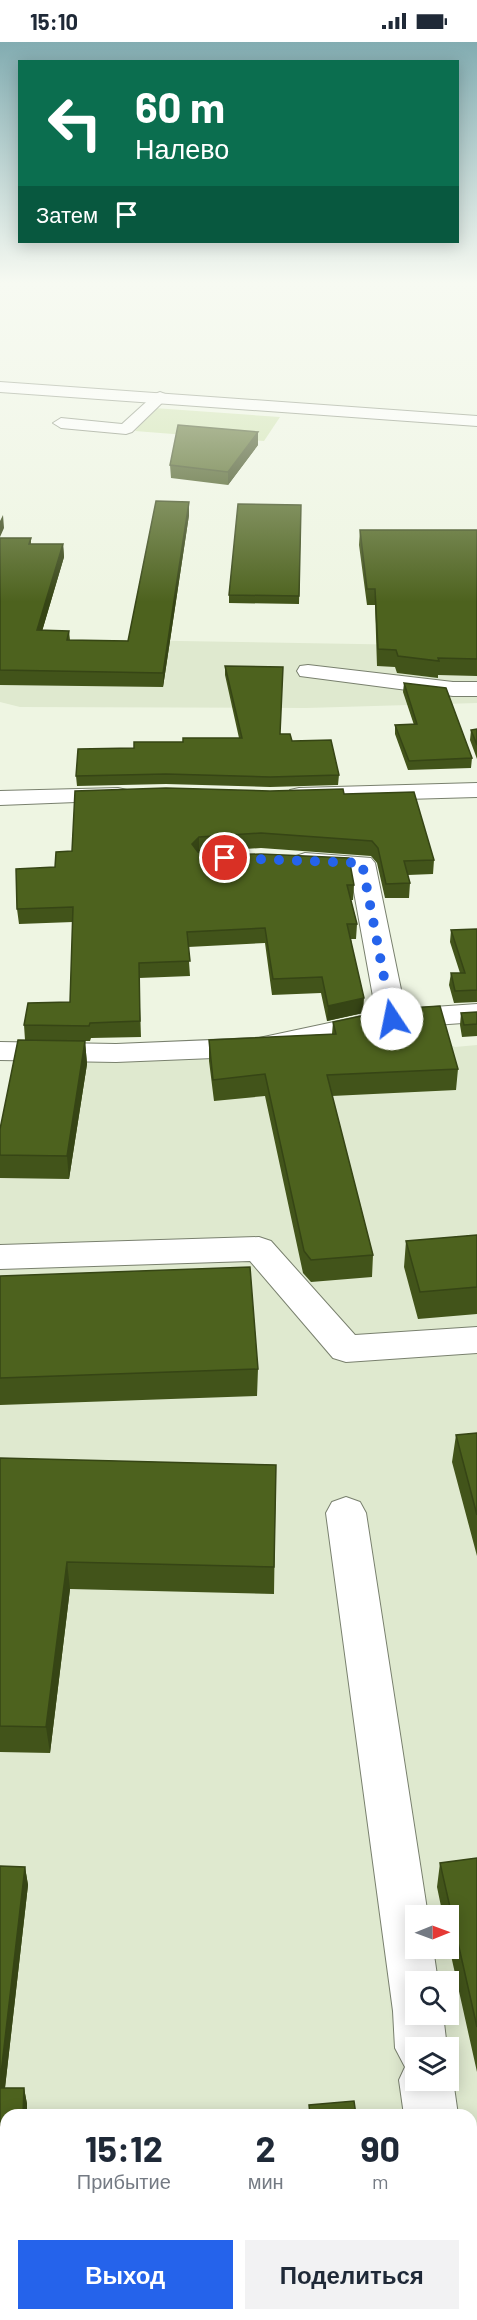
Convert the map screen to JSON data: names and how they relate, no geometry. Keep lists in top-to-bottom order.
{
  "north": "right",
  "page": {
    "status": "15:10",
    "turn": ["60 m", "Налево"],
    "then": "Затем",
    "eta": [
      "15:12",
      "Прибытие",
      "2",
      "мин",
      "90",
      "m"
    ],
    "buttons": ["Выход", "Поделиться"]
  }
}
